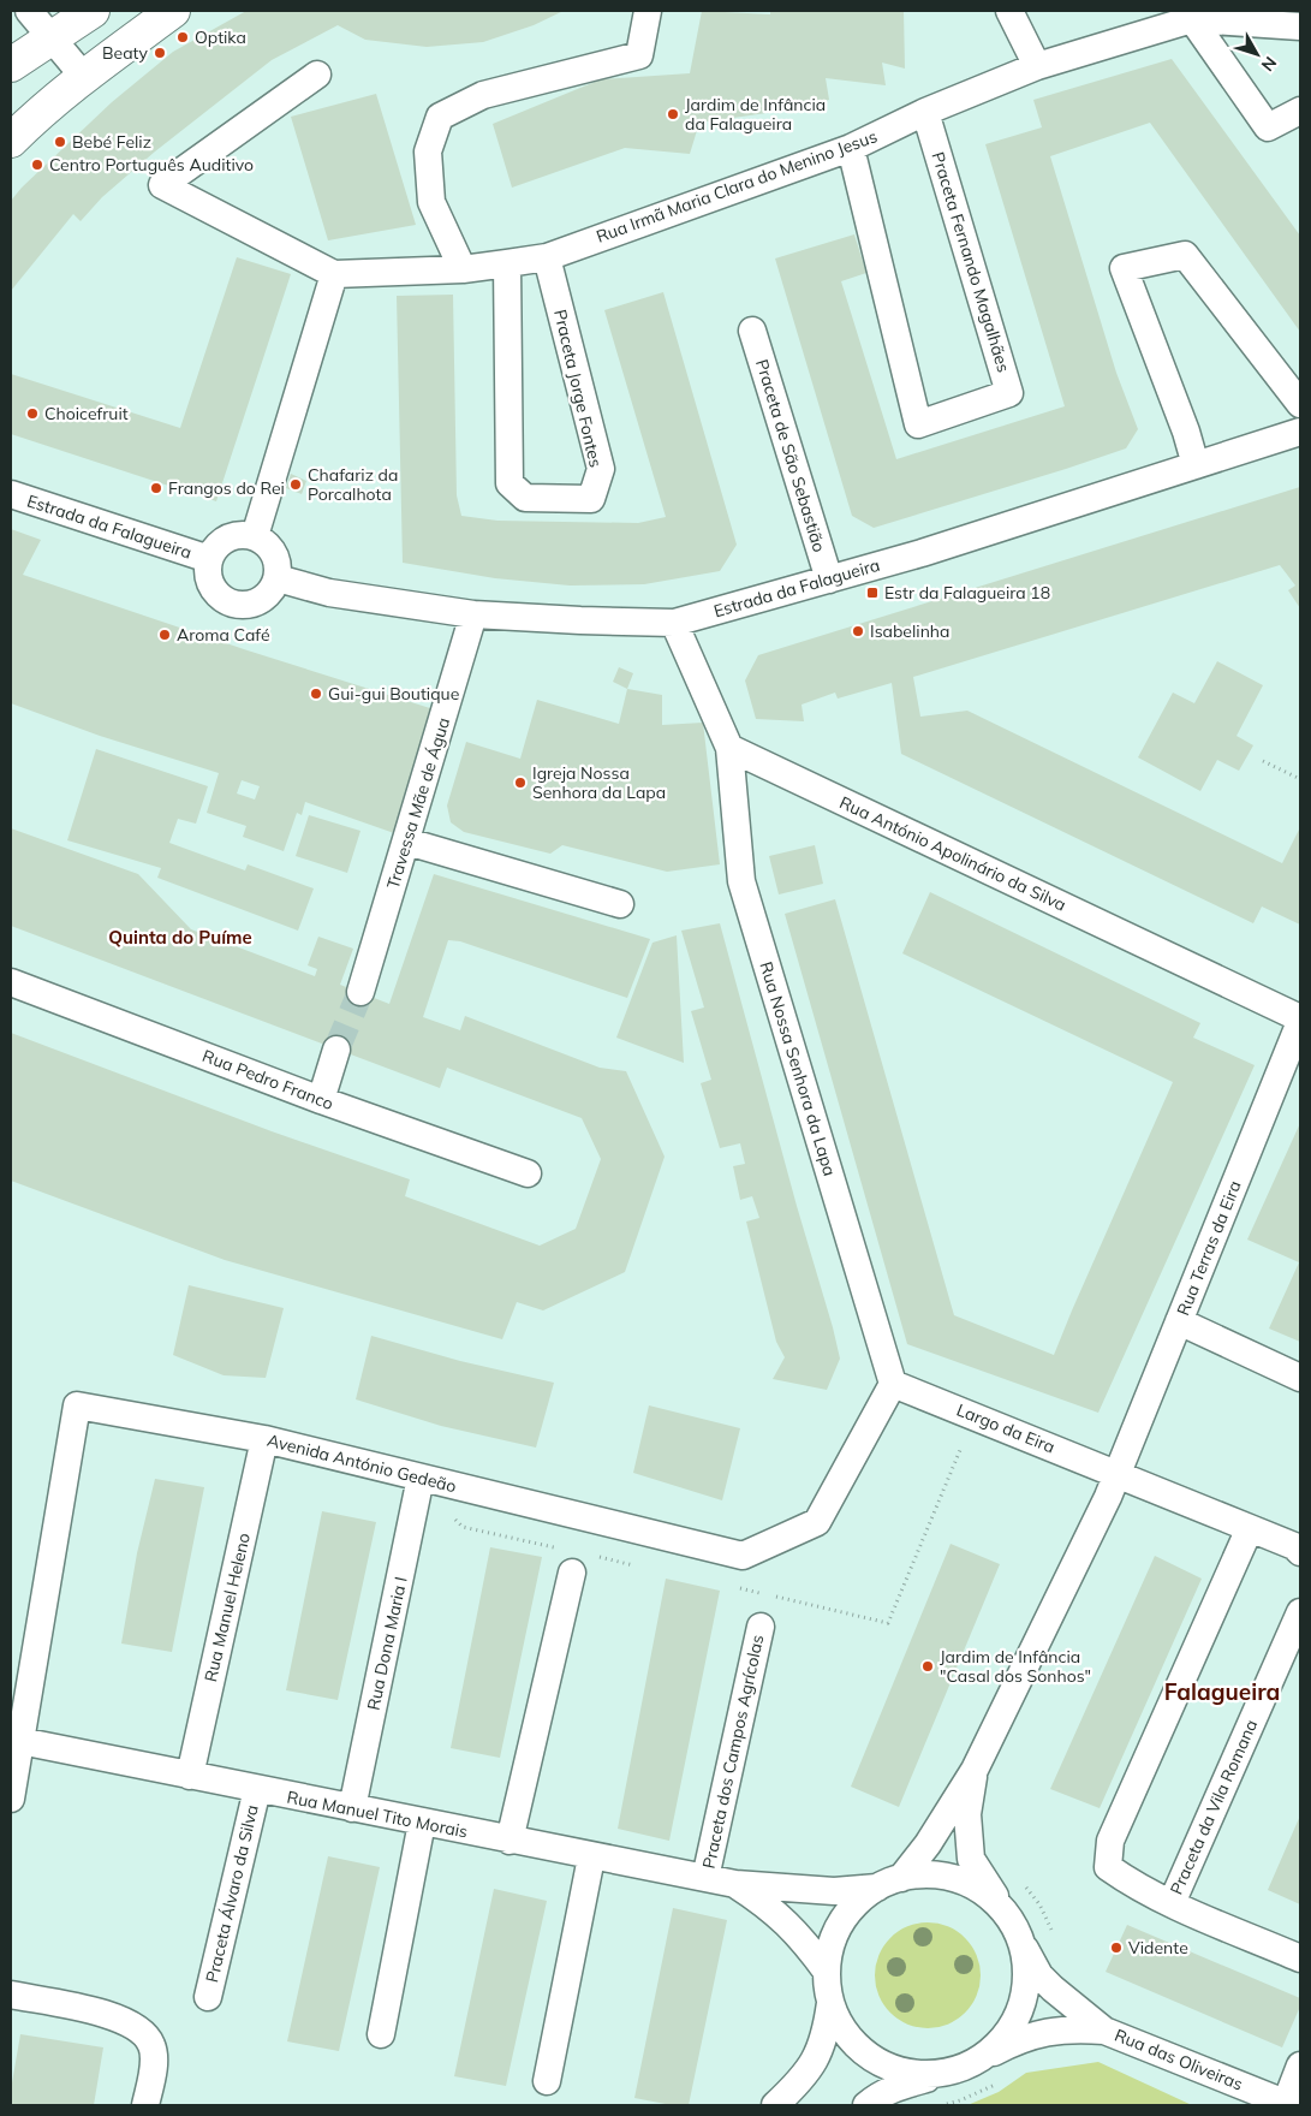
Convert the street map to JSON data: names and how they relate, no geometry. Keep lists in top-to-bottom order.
{
  "streets": {
    "street": [
      "Rua Irmã Maria Clara do Menino Jesus",
      "Praceta Fernando Magalhães",
      "Praceta Jorge Fontes",
      "Praceta de São Sebastião",
      "Estrada da Falagueira",
      "Travessa Mãe de Água",
      "Rua António Apolinário da Silva",
      "Rua Nossa Senhora da Lapa",
      "Rua Pedro Franco",
      "Rua Terras da Eira",
      "Largo da Eira",
      "Avenida António Gedeão",
      "Rua Manuel Heleno",
      "Rua Dona Maria I",
      "Praceta dos Campos Agrícolas",
      "Praceta da Vila Romana",
      "Rua Manuel Tito Morais",
      "Praceta Álvaro da Silva",
      "Rua das Oliveiras"
    ]
  },
  "crossings": [
    ["Rua Irmã Maria Clara do Menino Jesus", "Praceta Fernando Magalhães"],
    ["Rua Irmã Maria Clara do Menino Jesus", "Praceta Jorge Fontes"],
    ["Praceta de São Sebastião", "Estrada da Falagueira"],
    ["Estrada da Falagueira", "Travessa Mãe de Água"],
    ["Rua António Apolinário da Silva", "Rua Nossa Senhora da Lapa"],
    ["Rua António Apolinário da Silva", "Rua Terras da Eira"],
    ["Rua Nossa Senhora da Lapa", "Largo da Eira"],
    ["Rua Nossa Senhora da Lapa", "Avenida António Gedeão"],
    ["Rua Terras da Eira", "Largo da Eira"],
    ["Largo da Eira", "Avenida António Gedeão"],
    ["Avenida António Gedeão", "Rua Manuel Heleno"],
    ["Avenida António Gedeão", "Rua Dona Maria I"],
    ["Avenida António Gedeão", "Rua Manuel Tito Morais"],
    ["Rua Manuel Heleno", "Rua Manuel Tito Morais"],
    ["Rua Dona Maria I", "Rua Manuel Tito Morais"],
    ["Praceta dos Campos Agrícolas", "Rua Manuel Tito Morais"],
    ["Rua Manuel Tito Morais", "Praceta Álvaro da Silva"],
    ["Rua Manuel Tito Morais", "Rua das Oliveiras"]
  ],
  "districts": ["Quinta do Puíme", "Falagueira"],
  "places": {
    "other": [
      "Optika",
      "Beaty",
      "Jardim de Infância da Falagueira",
      "Bebé Feliz",
      "Centro Português Auditivo",
      "Choicefruit",
      "Chafariz da Porcalhota",
      "Frangos do Rei",
      "Isabelinha",
      "Aroma Café",
      "Gui-gui Boutique",
      "Igreja Nossa Senhora da Lapa",
      "Jardim de Infância \"Casal dos Sonhos\"",
      "Vidente"
    ],
    "transit": ["Estr da Falagueira 18"]
  },
  "north": "bottom right"
}
